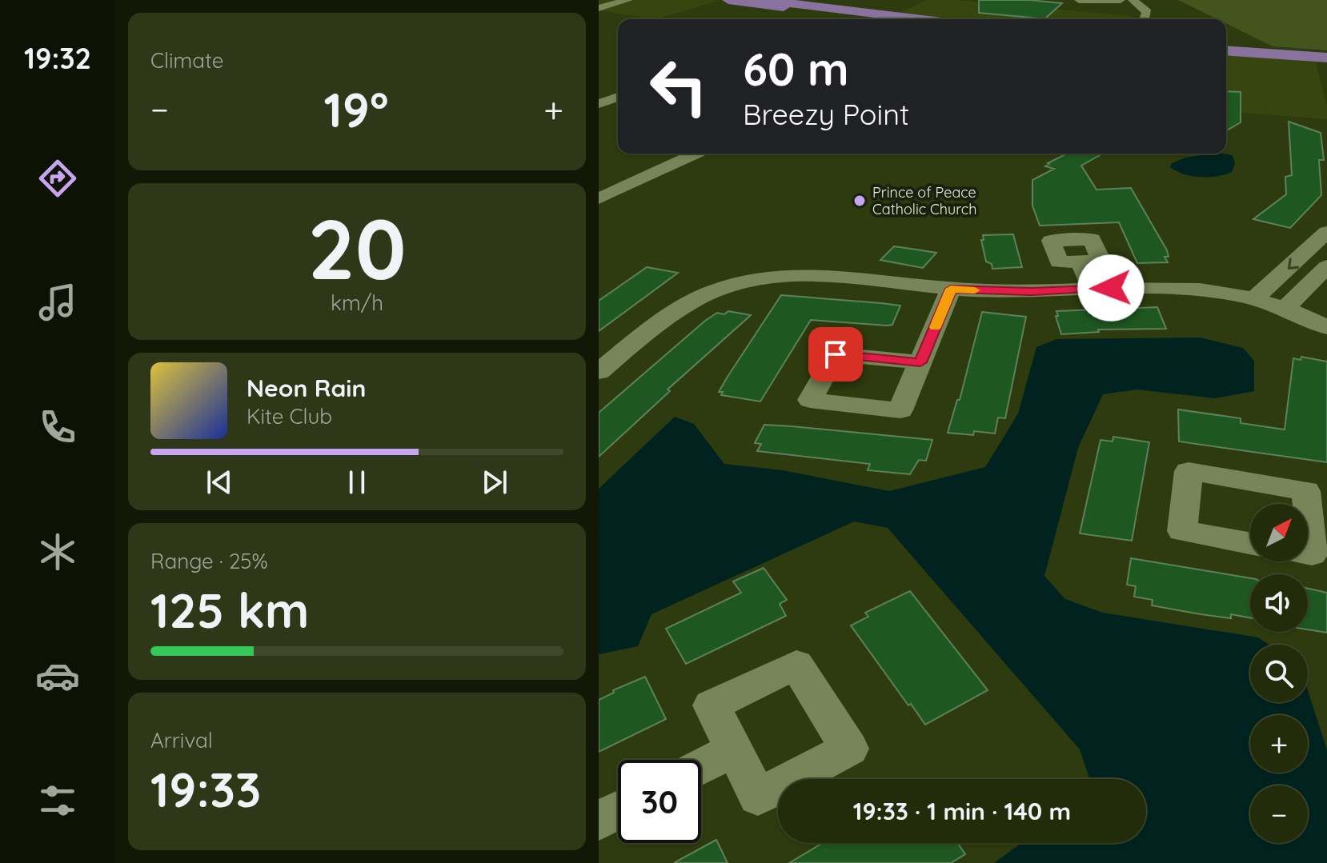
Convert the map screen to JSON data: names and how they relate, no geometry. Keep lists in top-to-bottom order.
{
  "places": ["Prince of Peace Catholic Church"],
  "north": "top right",
  "page": {
    "tabs": "19:32",
    "tile": [
      "Climate",
      ["20", "km/h"],
      ["Range · 25%", "125 km"],
      ["Arrival", "19:33"]
    ],
    "turn": ["60 m", "Breezy Point"],
    "heat": ["−", "19°", "+"],
    "song": ["Neon Rain", "Kite Club"],
    "map_buttons": ["+", "−"],
    "limit": "30",
    "trip": "19:33 · 1 min · 140 m"
  }
}
